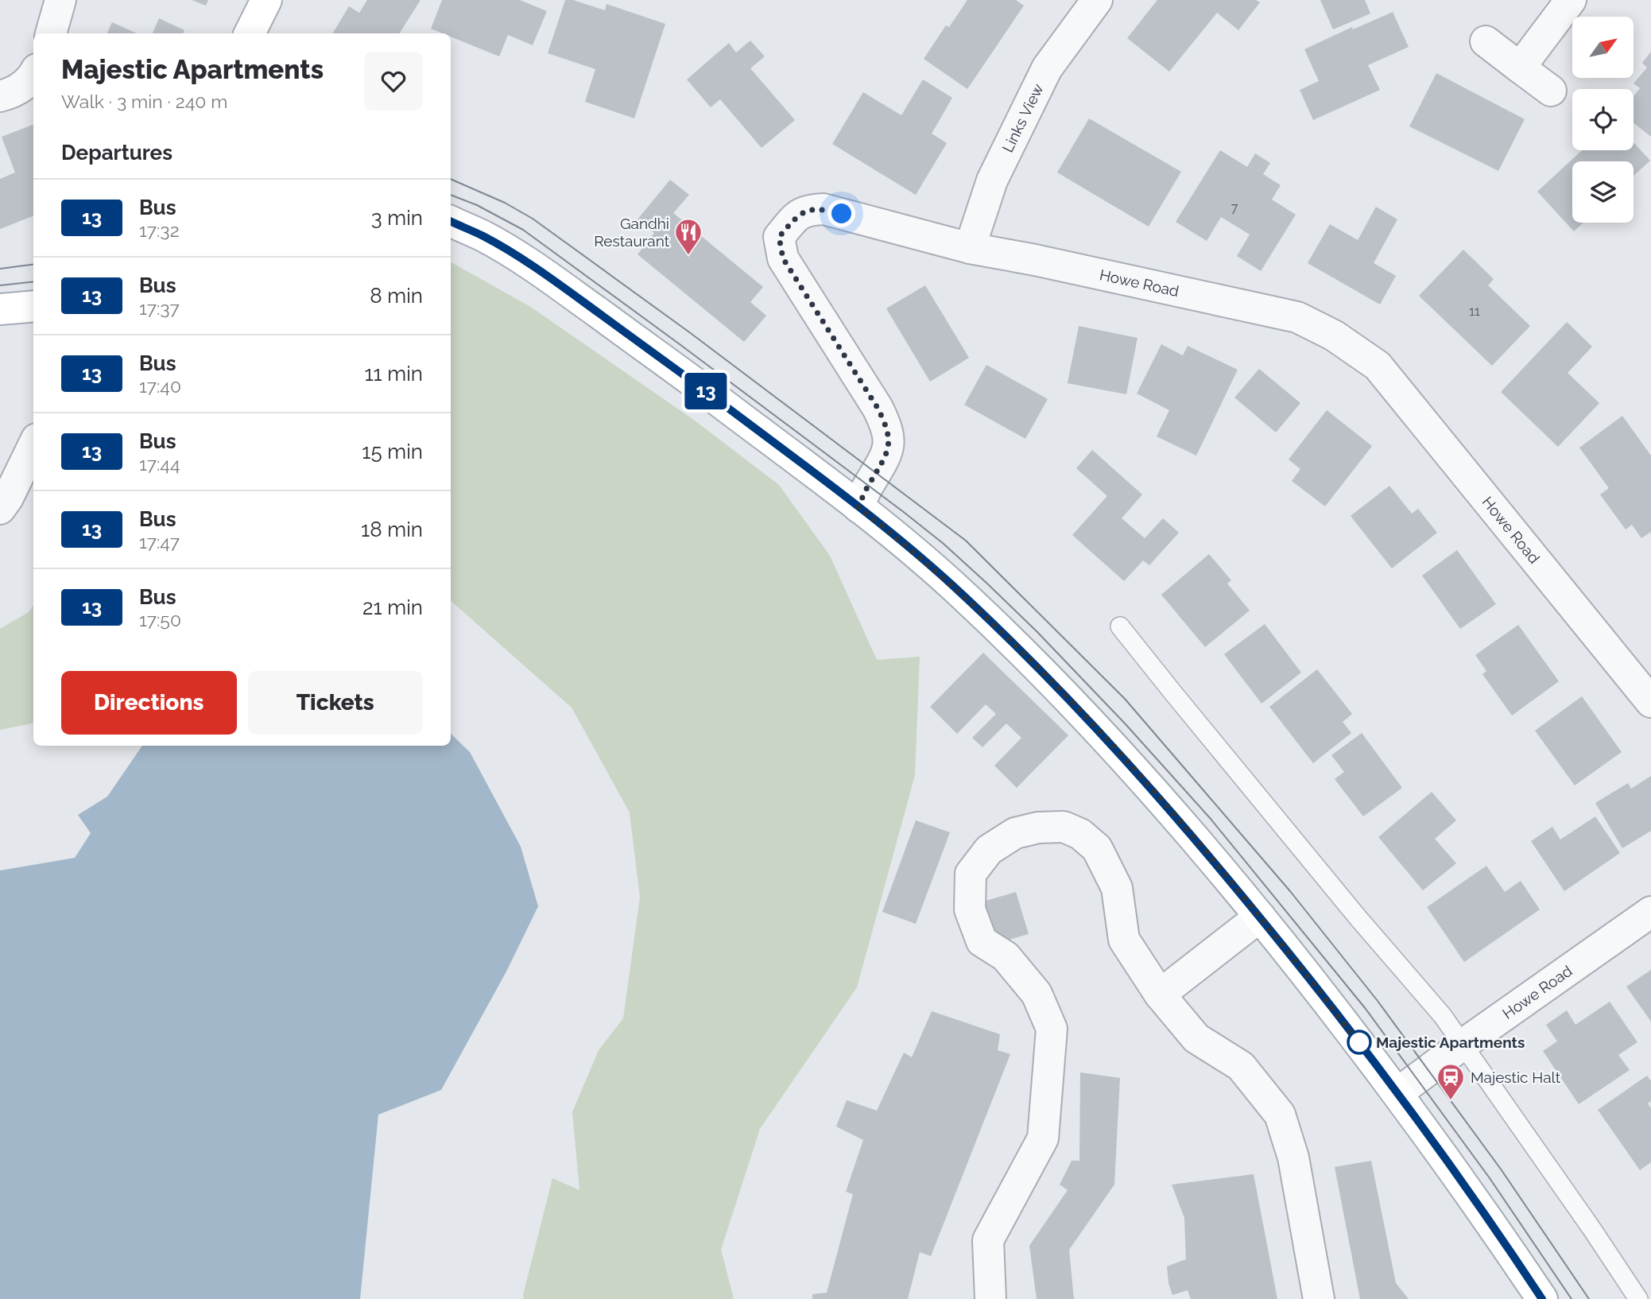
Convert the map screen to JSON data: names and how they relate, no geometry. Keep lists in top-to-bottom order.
{
  "streets": {
    "street": ["Links View", "Howe Road"]
  },
  "crossings": [
    ["Links View", "Howe Road"]
  ],
  "places": {
    "restaurant": ["Gandhi Restaurant"],
    "other": ["Majestic Apartments"],
    "station": ["Majestic Halt"]
  },
  "lines": ["bus line 13"],
  "house_numbers": ["7", "11"],
  "north": "top right",
  "page": {
    "on_map": "13",
    "heading": [
      ["Majestic Apartments", "Walk · 3 min · 240 m"],
      "Departures"
    ],
    "list": [
      {
        "mark": "13",
        "name": "Bus",
        "note": "17:32",
        "value": "3 min"
      },
      {
        "mark": "13",
        "name": "Bus",
        "note": "17:37",
        "value": "8 min"
      },
      {
        "mark": "13",
        "name": "Bus",
        "note": "17:40",
        "value": "11 min"
      },
      {
        "mark": "13",
        "name": "Bus",
        "note": "17:44",
        "value": "15 min"
      },
      {
        "mark": "13",
        "name": "Bus",
        "note": "17:47",
        "value": "18 min"
      },
      {
        "mark": "13",
        "name": "Bus",
        "note": "17:50",
        "value": "21 min"
      }
    ],
    "buttons": ["Directions", "Tickets"]
  }
}
